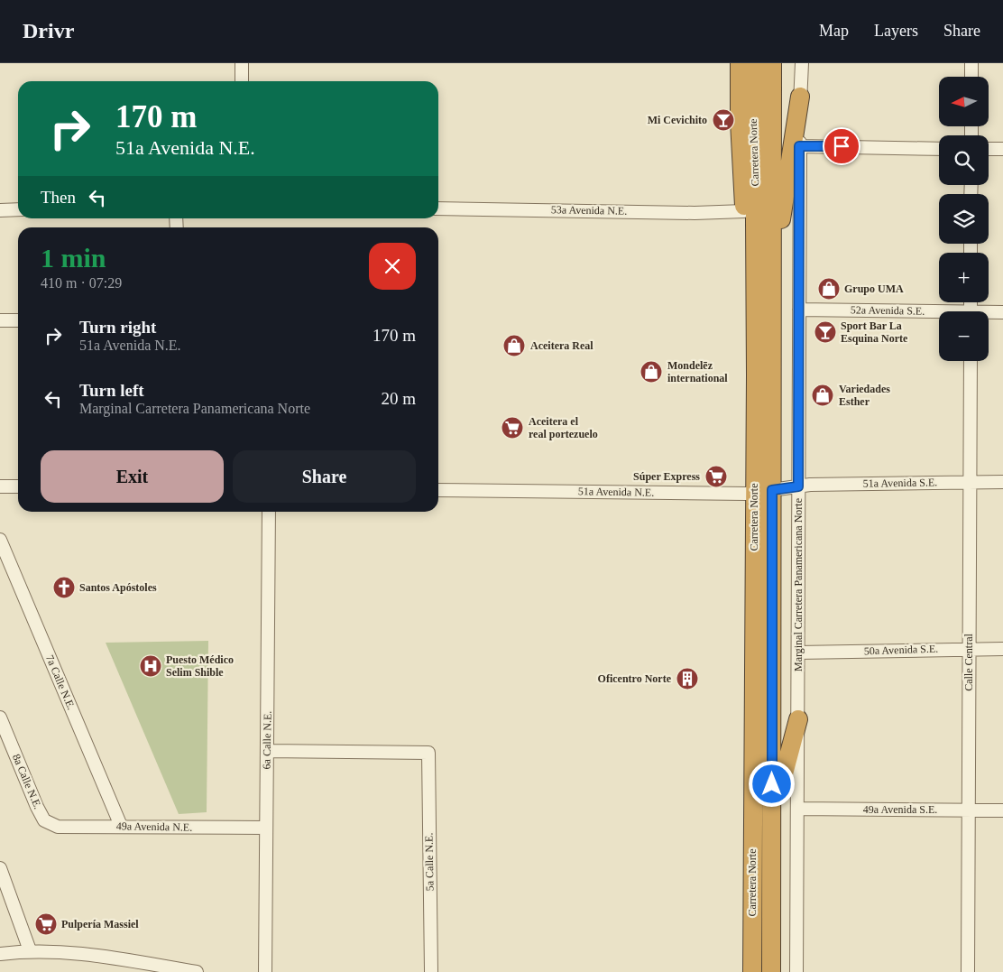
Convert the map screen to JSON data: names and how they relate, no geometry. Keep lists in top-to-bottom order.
{
  "streets": {
    "highway": ["Carretera Norte"],
    "street": [
      "53a Avenida N.E.",
      "52a Avenida S.E.",
      "51a Avenida S.E.",
      "51a Avenida N.E.",
      "Marginal Carretera Panamericana Norte",
      "50a Avenida S.E.",
      "Calle Central",
      "7a Calle N.E.",
      "6a Calle N.E.",
      "8a Calle N.E.",
      "49a Avenida S.E.",
      "49a Avenida N.E.",
      "5a Calle N.E."
    ]
  },
  "crossings": [
    ["Carretera Norte", "51a Avenida N.E."],
    ["52a Avenida S.E.", "Marginal Carretera Panamericana Norte"],
    ["51a Avenida S.E.", "51a Avenida N.E."],
    ["51a Avenida S.E.", "Marginal Carretera Panamericana Norte"],
    ["51a Avenida S.E.", "Calle Central"],
    ["51a Avenida N.E.", "Marginal Carretera Panamericana Norte"],
    ["Marginal Carretera Panamericana Norte", "50a Avenida S.E."],
    ["Marginal Carretera Panamericana Norte", "49a Avenida S.E."],
    ["50a Avenida S.E.", "Calle Central"],
    ["Calle Central", "49a Avenida S.E."],
    ["7a Calle N.E.", "49a Avenida N.E."],
    ["6a Calle N.E.", "49a Avenida N.E."],
    ["6a Calle N.E.", "5a Calle N.E."],
    ["8a Calle N.E.", "49a Avenida N.E."]
  ],
  "places": {
    "bar": ["Mi Cevichito", "Sport Bar La Esquina Norte"],
    "shop": [
      "Grupo UMA",
      "Aceitera Real",
      "Mondelēz international",
      "Variedades Esther"
    ],
    "supermarket": ["Aceitera el real portezuelo", "Súper Express", "Pulpería Massiel"],
    "church": ["Santos Apóstoles"],
    "hospital": ["Puesto Médico Selim Shible"],
    "building": ["Oficentro Norte"]
  },
  "north": "left",
  "page": {
    "header": "Drivr",
    "nav": ["Map", "Layers", "Share"],
    "map_buttons": ["+", "−"],
    "turn": ["170 m", "51a Avenida N.E."],
    "then": "Then",
    "heading": ["1 min", "410 m · 07:29"],
    "list": [
      {
        "name": "Turn right",
        "note": "51a Avenida N.E.",
        "value": "170 m"
      },
      {
        "name": "Turn left",
        "note": "Marginal Carretera Panamericana Norte",
        "value": "20 m"
      }
    ],
    "buttons": ["Exit", "Share"]
  }
}
